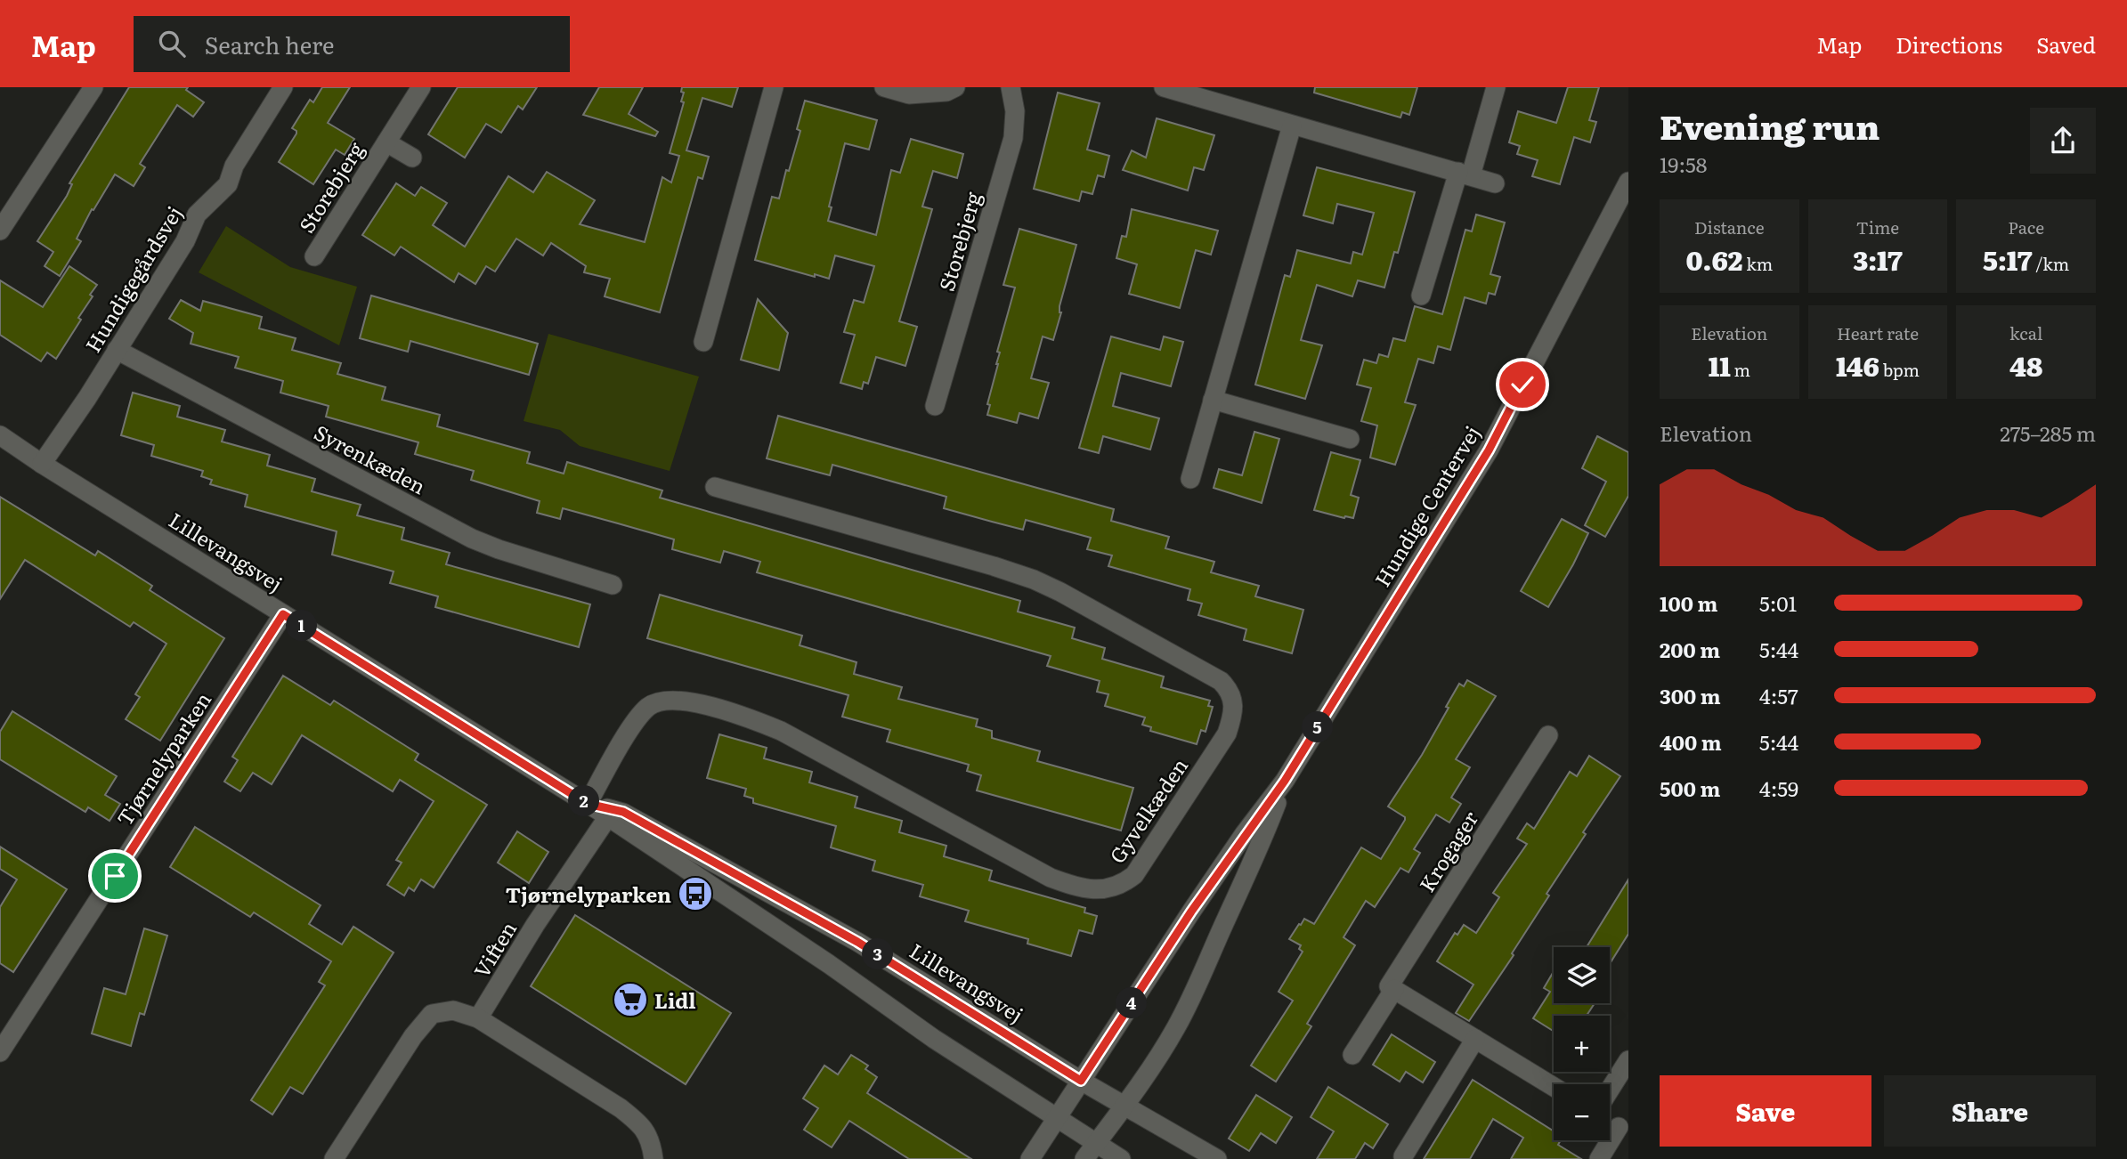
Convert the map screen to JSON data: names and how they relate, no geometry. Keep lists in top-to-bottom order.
{
  "streets": {
    "street": [
      "Storebjerg",
      "Hundigegårdsvej",
      "Syrenkæden",
      "Hundige Centervej",
      "Lillevangsvej",
      "Tjørnelyparken",
      "Gyvelkæden",
      "Krogager",
      "Viften"
    ]
  },
  "crossings": [
    ["Hundigegårdsvej", "Syrenkæden"],
    ["Hundigegårdsvej", "Lillevangsvej"],
    ["Hundige Centervej", "Lillevangsvej"],
    ["Lillevangsvej", "Tjørnelyparken"],
    ["Lillevangsvej", "Gyvelkæden"],
    ["Lillevangsvej", "Viften"]
  ],
  "places": {
    "bus stop": ["Tjørnelyparken"],
    "supermarket": ["Lidl"]
  },
  "page": {
    "header": "Map",
    "search": "Search here",
    "nav": ["Map", "Directions", "Saved"],
    "heading": ["Evening run", "19:58"],
    "stats": [
      ["Distance", "0.62 km"],
      ["Time", "3:17"],
      ["Pace", "5:17 /km"],
      ["Elevation", "11 m"],
      ["Heart rate", "146 bpm"],
      ["kcal", "48"]
    ],
    "chart": ["Elevation", "275–285 m"],
    "list": [
      {
        "name": "100 m",
        "note": "5:01"
      },
      {
        "name": "200 m",
        "note": "5:44"
      },
      {
        "name": "300 m",
        "note": "4:57"
      },
      {
        "name": "400 m",
        "note": "5:44"
      },
      {
        "name": "500 m",
        "note": "4:59"
      }
    ],
    "pins": [
      "1",
      "5",
      "2",
      "3",
      "4"
    ],
    "map_buttons": ["+", "−"],
    "buttons": ["Save", "Share"]
  }
}
